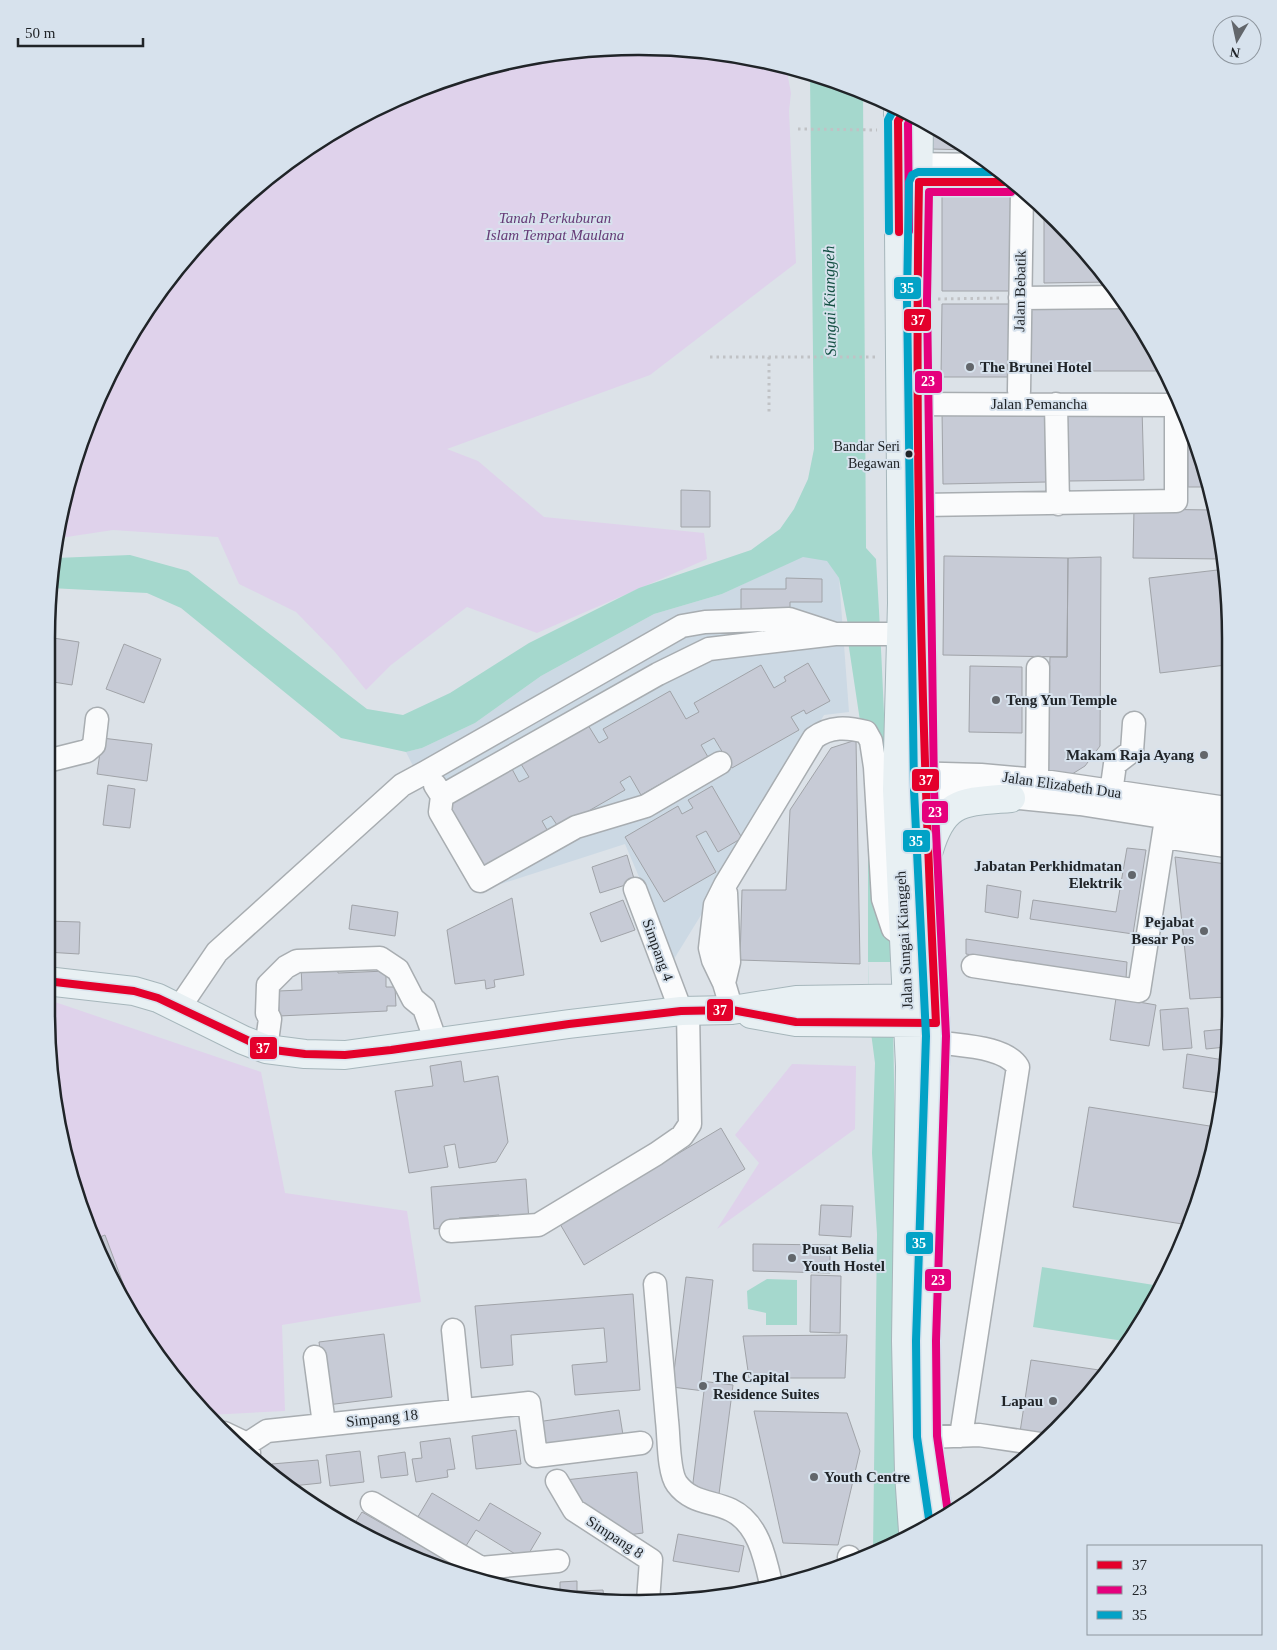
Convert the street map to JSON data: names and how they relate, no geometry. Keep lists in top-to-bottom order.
{
  "streets": {
    "main road": ["Jalan Sungai Kianggeh"],
    "street": [
      "Jalan Bebatik",
      "Jalan Pemancha",
      "Jalan Elizabeth Dua",
      "Simpang 4",
      "Simpang 18",
      "Simpang 8"
    ]
  },
  "crossings": [
    ["Jalan Bebatik", "Jalan Pemancha"],
    ["Jalan Pemancha", "Jalan Sungai Kianggeh"],
    ["Jalan Elizabeth Dua", "Jalan Sungai Kianggeh"]
  ],
  "water": ["Sungai Kianggeh"],
  "parks": ["Tanah Perkuburan Islam Tempat Maulana"],
  "places": [
    "The Brunei Hotel",
    "Bandar Seri Begawan",
    "Teng Yun Temple",
    "Makam Raja Ayang",
    "Jabatan Perkhidmatan Elektrik",
    "Pejabat Besar Pos",
    "Pusat Belia Youth Hostel",
    "The Capital Residence Suites",
    "Lapau",
    "Youth Centre"
  ],
  "lines": ["transit line 35", "transit line 37", "transit line 23"],
  "legend": ["37", "23", "35"],
  "scale_bar": "50 m",
  "north": "bottom"
}
